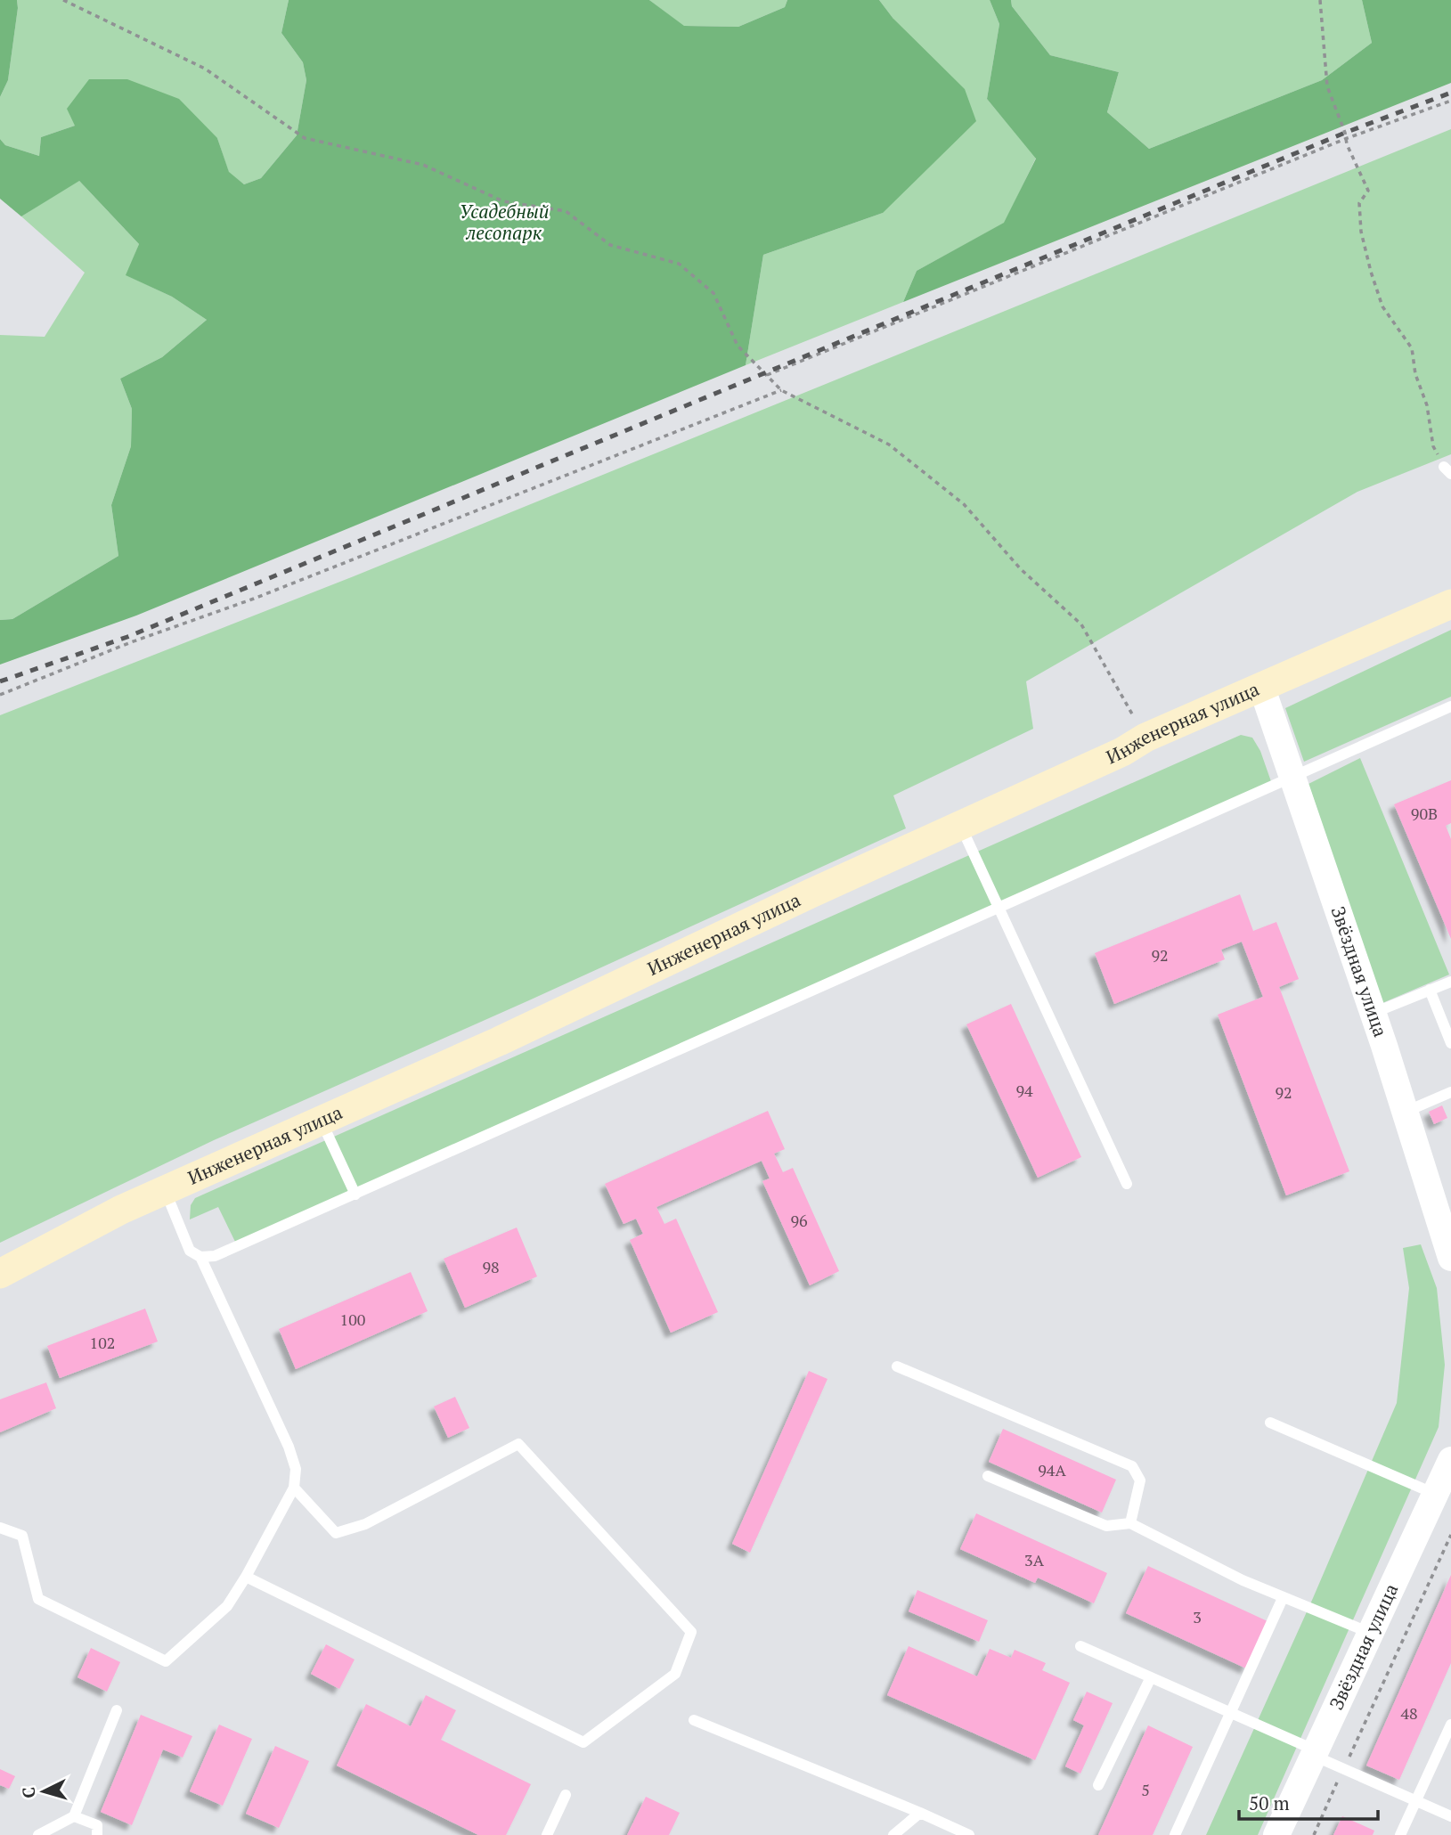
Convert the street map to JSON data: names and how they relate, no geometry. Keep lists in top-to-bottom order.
{
  "streets": {
    "main road": ["Инженерная улица"],
    "street": ["Звёздная улица"]
  },
  "crossings": [
    ["Инженерная улица", "Звёздная улица"]
  ],
  "parks": ["Усадебный лесопарк"],
  "house_numbers": [
    "90В",
    "92",
    "94",
    "92",
    "96",
    "98",
    "100",
    "102",
    "94А",
    "3А",
    "3",
    "48",
    "5"
  ],
  "scale_bar": "50 m",
  "north": "left"
}
